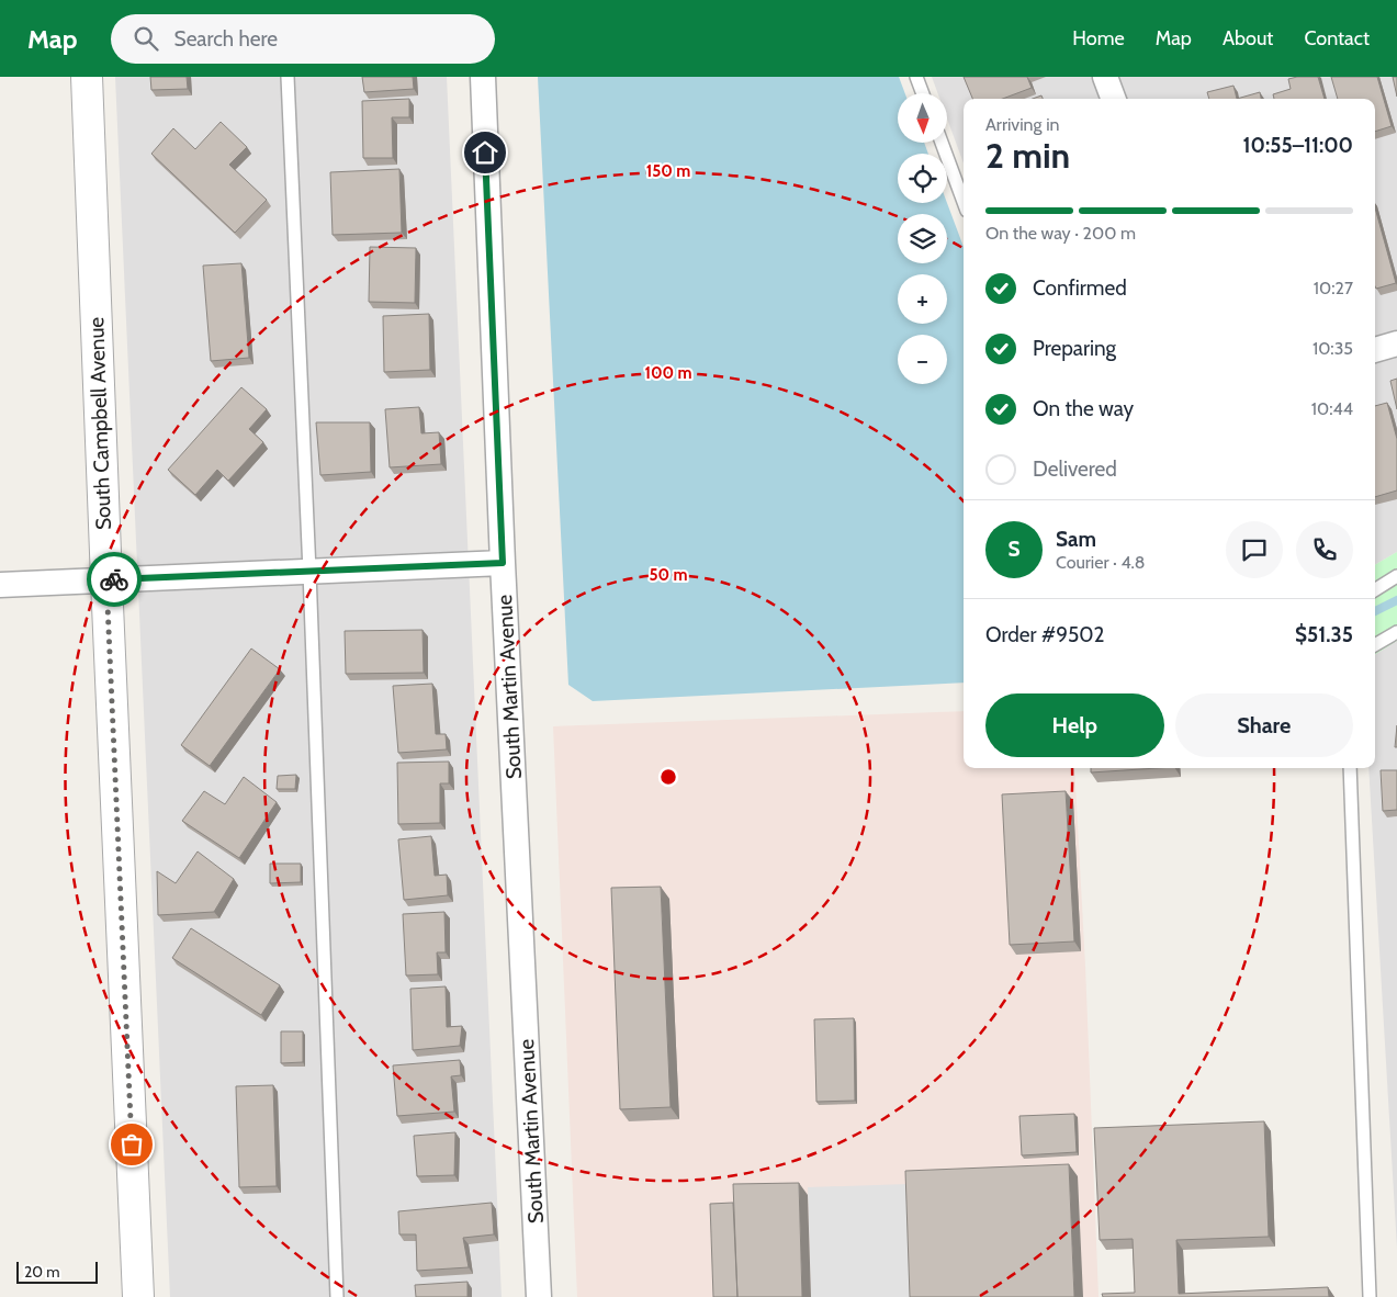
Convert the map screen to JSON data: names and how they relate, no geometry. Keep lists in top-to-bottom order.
{
  "streets": {
    "street": ["South Campbell Avenue", "South Martin Avenue"]
  },
  "scale_bar": "20 m",
  "north": "bottom",
  "page": {
    "header": "Map",
    "search": "Search here",
    "nav": [
      "Home",
      "Map",
      "About",
      "Contact"
    ],
    "map_buttons": ["+", "−"],
    "heading": ["2 min", "Arriving in", "10:55–11:00"],
    "panel": [
      "Sam",
      "Courier · 4.8",
      "Order #9502",
      "$51.35"
    ],
    "bar": "On the way · 200 m",
    "list": [
      ["Confirmed", "10:27"],
      ["Preparing", "10:35"],
      ["On the way", "10:44"],
      "Delivered"
    ],
    "round": "S",
    "buttons": ["Help", "Share"],
    "scale": "20 m"
  },
  "rings": ["150 m", "100 m", "50 m"]
}
